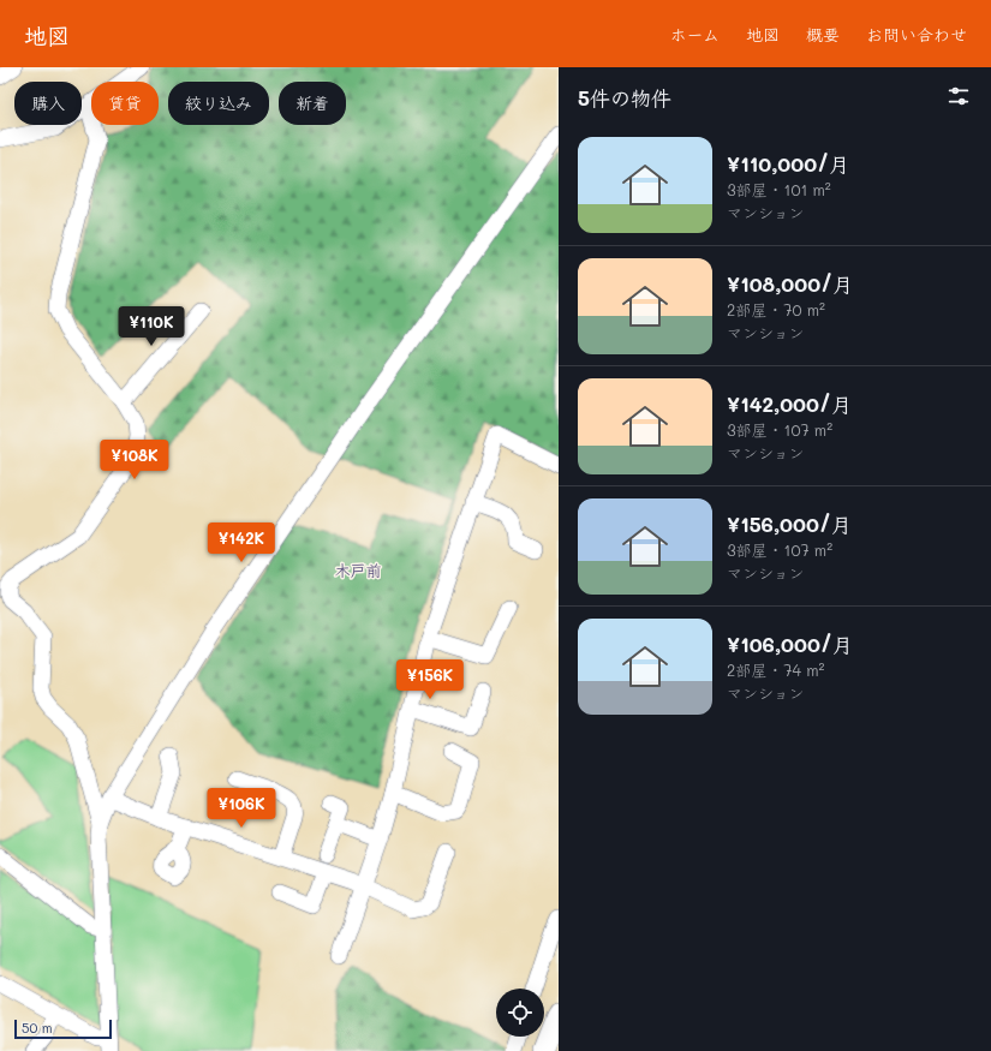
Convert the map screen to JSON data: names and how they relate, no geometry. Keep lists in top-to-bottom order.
{
  "districts": ["木戸前"],
  "scale_bar": "50 m",
  "page": {
    "header": "地図",
    "nav": [
      "ホーム",
      "地図",
      "概要",
      "お問い合わせ"
    ],
    "heading": "5件の物件",
    "chip": [
      "購入",
      "賃貸",
      "絞り込み",
      "新着"
    ],
    "list": [
      {
        "name": "¥110,000/月",
        "note": "3部屋 · 101 m² · マンション"
      },
      {
        "name": "¥108,000/月",
        "note": "2部屋 · 70 m² · マンション"
      },
      {
        "name": "¥142,000/月",
        "note": "3部屋 · 107 m² · マンション"
      },
      {
        "name": "¥156,000/月",
        "note": "3部屋 · 107 m² · マンション"
      },
      {
        "name": "¥106,000/月",
        "note": "2部屋 · 74 m² · マンション"
      }
    ],
    "price": [
      "¥110K",
      "¥108K",
      "¥142K",
      "¥156K",
      "¥106K"
    ],
    "scale": "50 m"
  }
}
